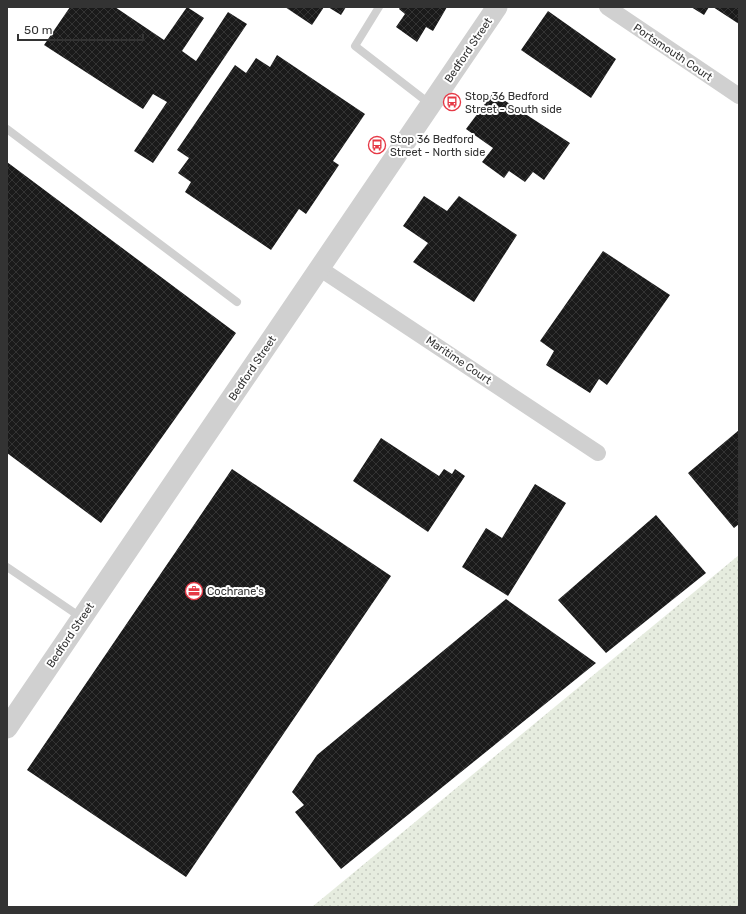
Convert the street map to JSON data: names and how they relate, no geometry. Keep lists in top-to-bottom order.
{
  "streets": {
    "street": ["Bedford Street", "Portsmouth Court", "Maritime Court"]
  },
  "crossings": [
    ["Bedford Street", "Maritime Court"]
  ],
  "places": {
    "bus stop": ["Stop 36 Bedford Street - South side", "Stop 36 Bedford Street - North side"],
    "office": ["Cochrane's"]
  },
  "scale_bar": "50 m"
}
